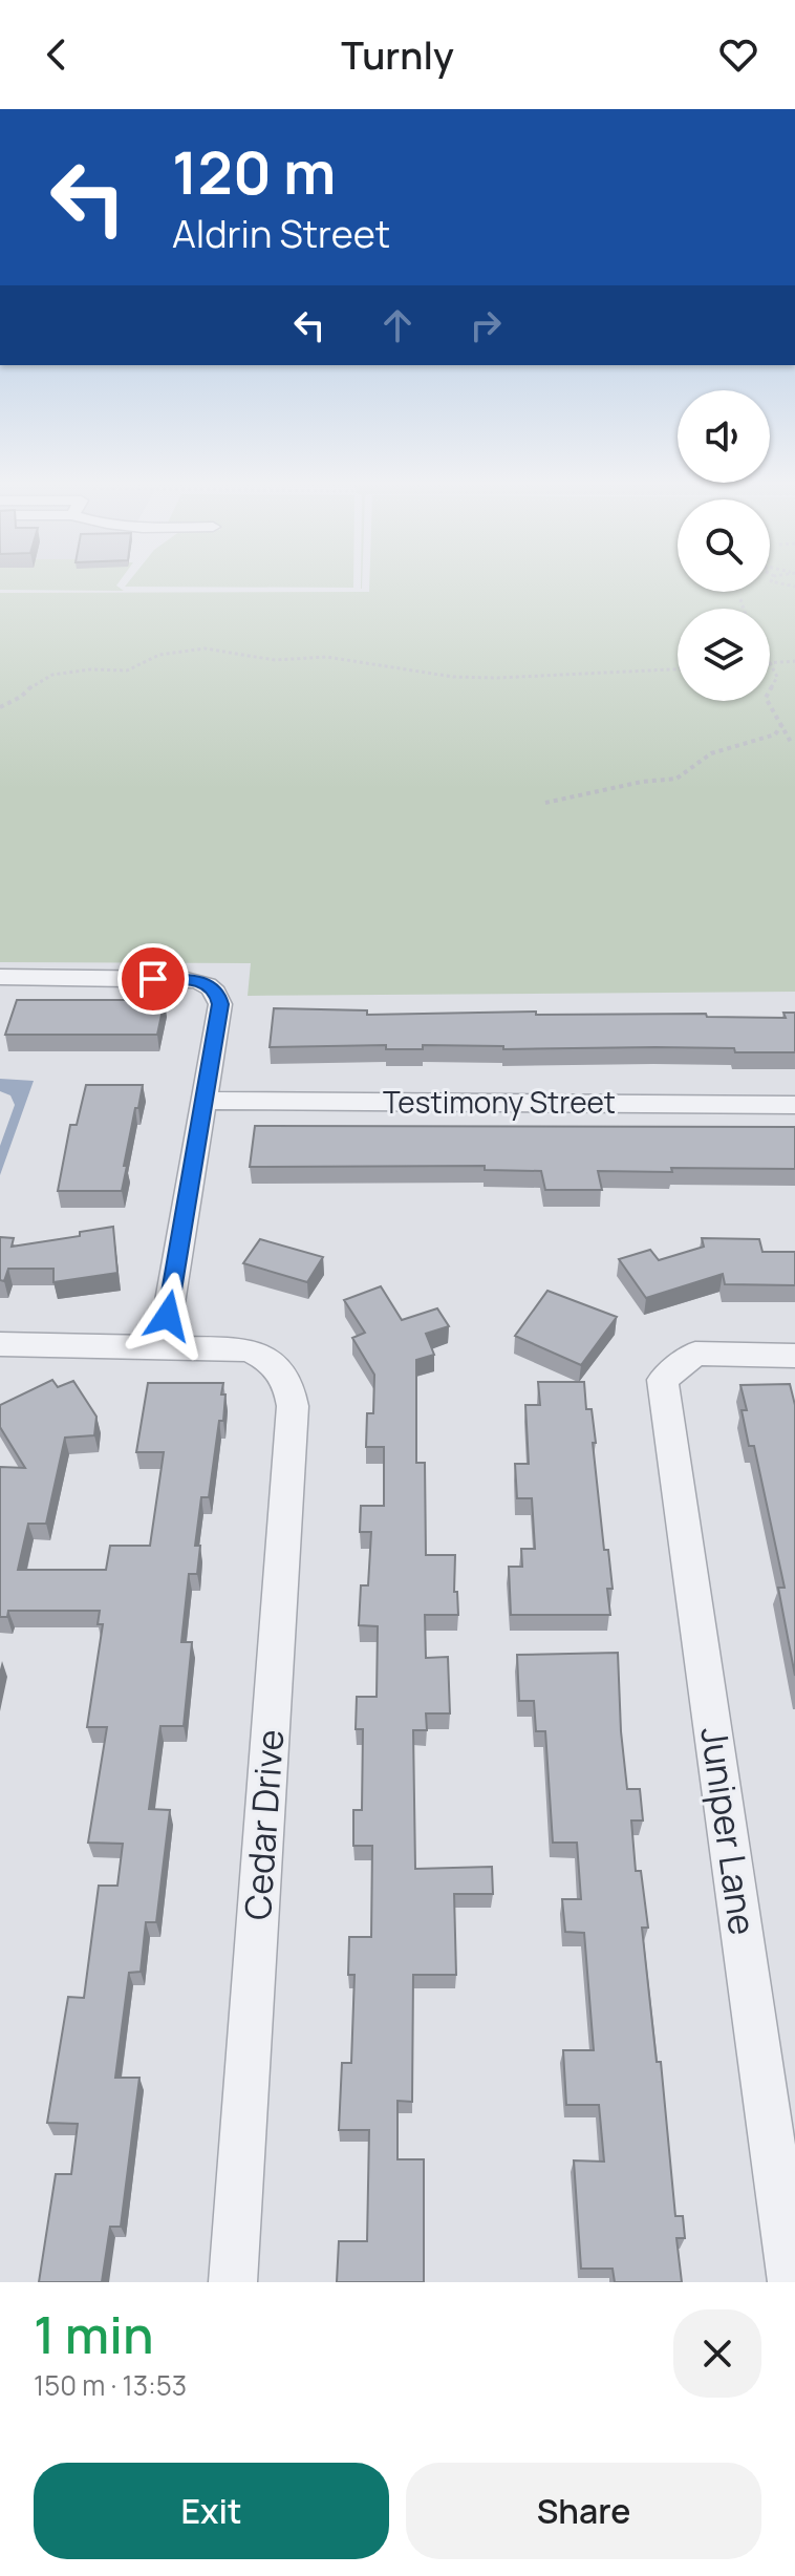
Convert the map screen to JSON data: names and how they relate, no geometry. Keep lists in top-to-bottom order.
{
  "streets": {
    "street": ["Testimony Street", "Cedar Drive", "Juniper Lane"]
  },
  "page": {
    "header": "Turnly",
    "turn": ["120 m", "Aldrin Street"],
    "heading": ["1 min", "150 m · 13:53"],
    "buttons": ["Exit", "Share"]
  }
}
